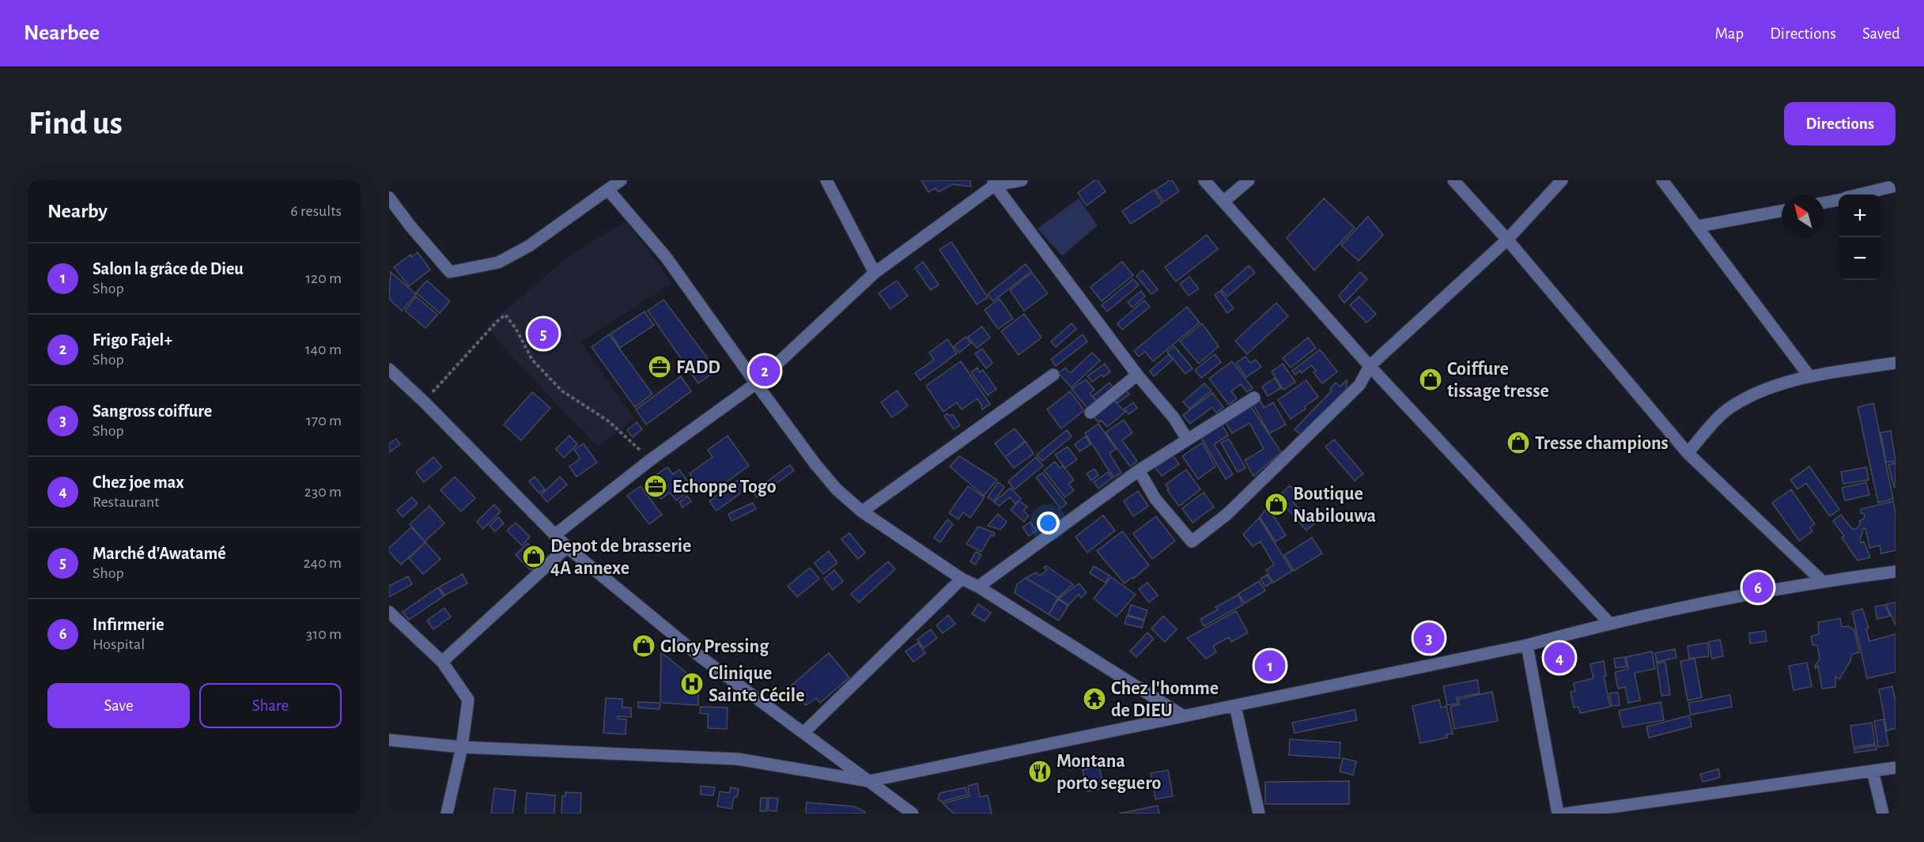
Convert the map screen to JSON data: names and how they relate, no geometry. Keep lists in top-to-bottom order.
{
  "places": {
    "office": ["FADD", "Echoppe Togo"],
    "shop": [
      "Coiffure tissage tresse",
      "Tresse champions",
      "Boutique Nabilouwa",
      "Depot de brasserie 4A annexe",
      "Glory Pressing"
    ],
    "hospital": ["Clinique Sainte Cécile"],
    "temple": ["Chez l'homme de DIEU"],
    "restaurant": ["Montana porto seguero"]
  },
  "north": "top left",
  "page": {
    "header": "Nearbee",
    "nav": ["Map", "Directions", "Saved"],
    "buttons": [
      "Directions",
      ["Save", "Share"]
    ],
    "title": "Find us",
    "heading": ["Nearby", "6 results"],
    "map_buttons": ["+", "−"],
    "list": [
      {
        "mark": "1",
        "name": "Salon la grâce de Dieu",
        "note": "Shop",
        "value": "120 m"
      },
      {
        "mark": "2",
        "name": "Frigo Fajel+",
        "note": "Shop",
        "value": "140 m"
      },
      {
        "mark": "3",
        "name": "Sangross coiffure",
        "note": "Shop",
        "value": "170 m"
      },
      {
        "mark": "4",
        "name": "Chez joe max",
        "note": "Restaurant",
        "value": "230 m"
      },
      {
        "mark": "5",
        "name": "Marché d'Awatamé",
        "note": "Shop",
        "value": "240 m"
      },
      {
        "mark": "6",
        "name": "Infirmerie",
        "note": "Hospital",
        "value": "310 m"
      }
    ],
    "pins": [
      "5",
      "2",
      "6",
      "3",
      "4",
      "1"
    ]
  }
}
